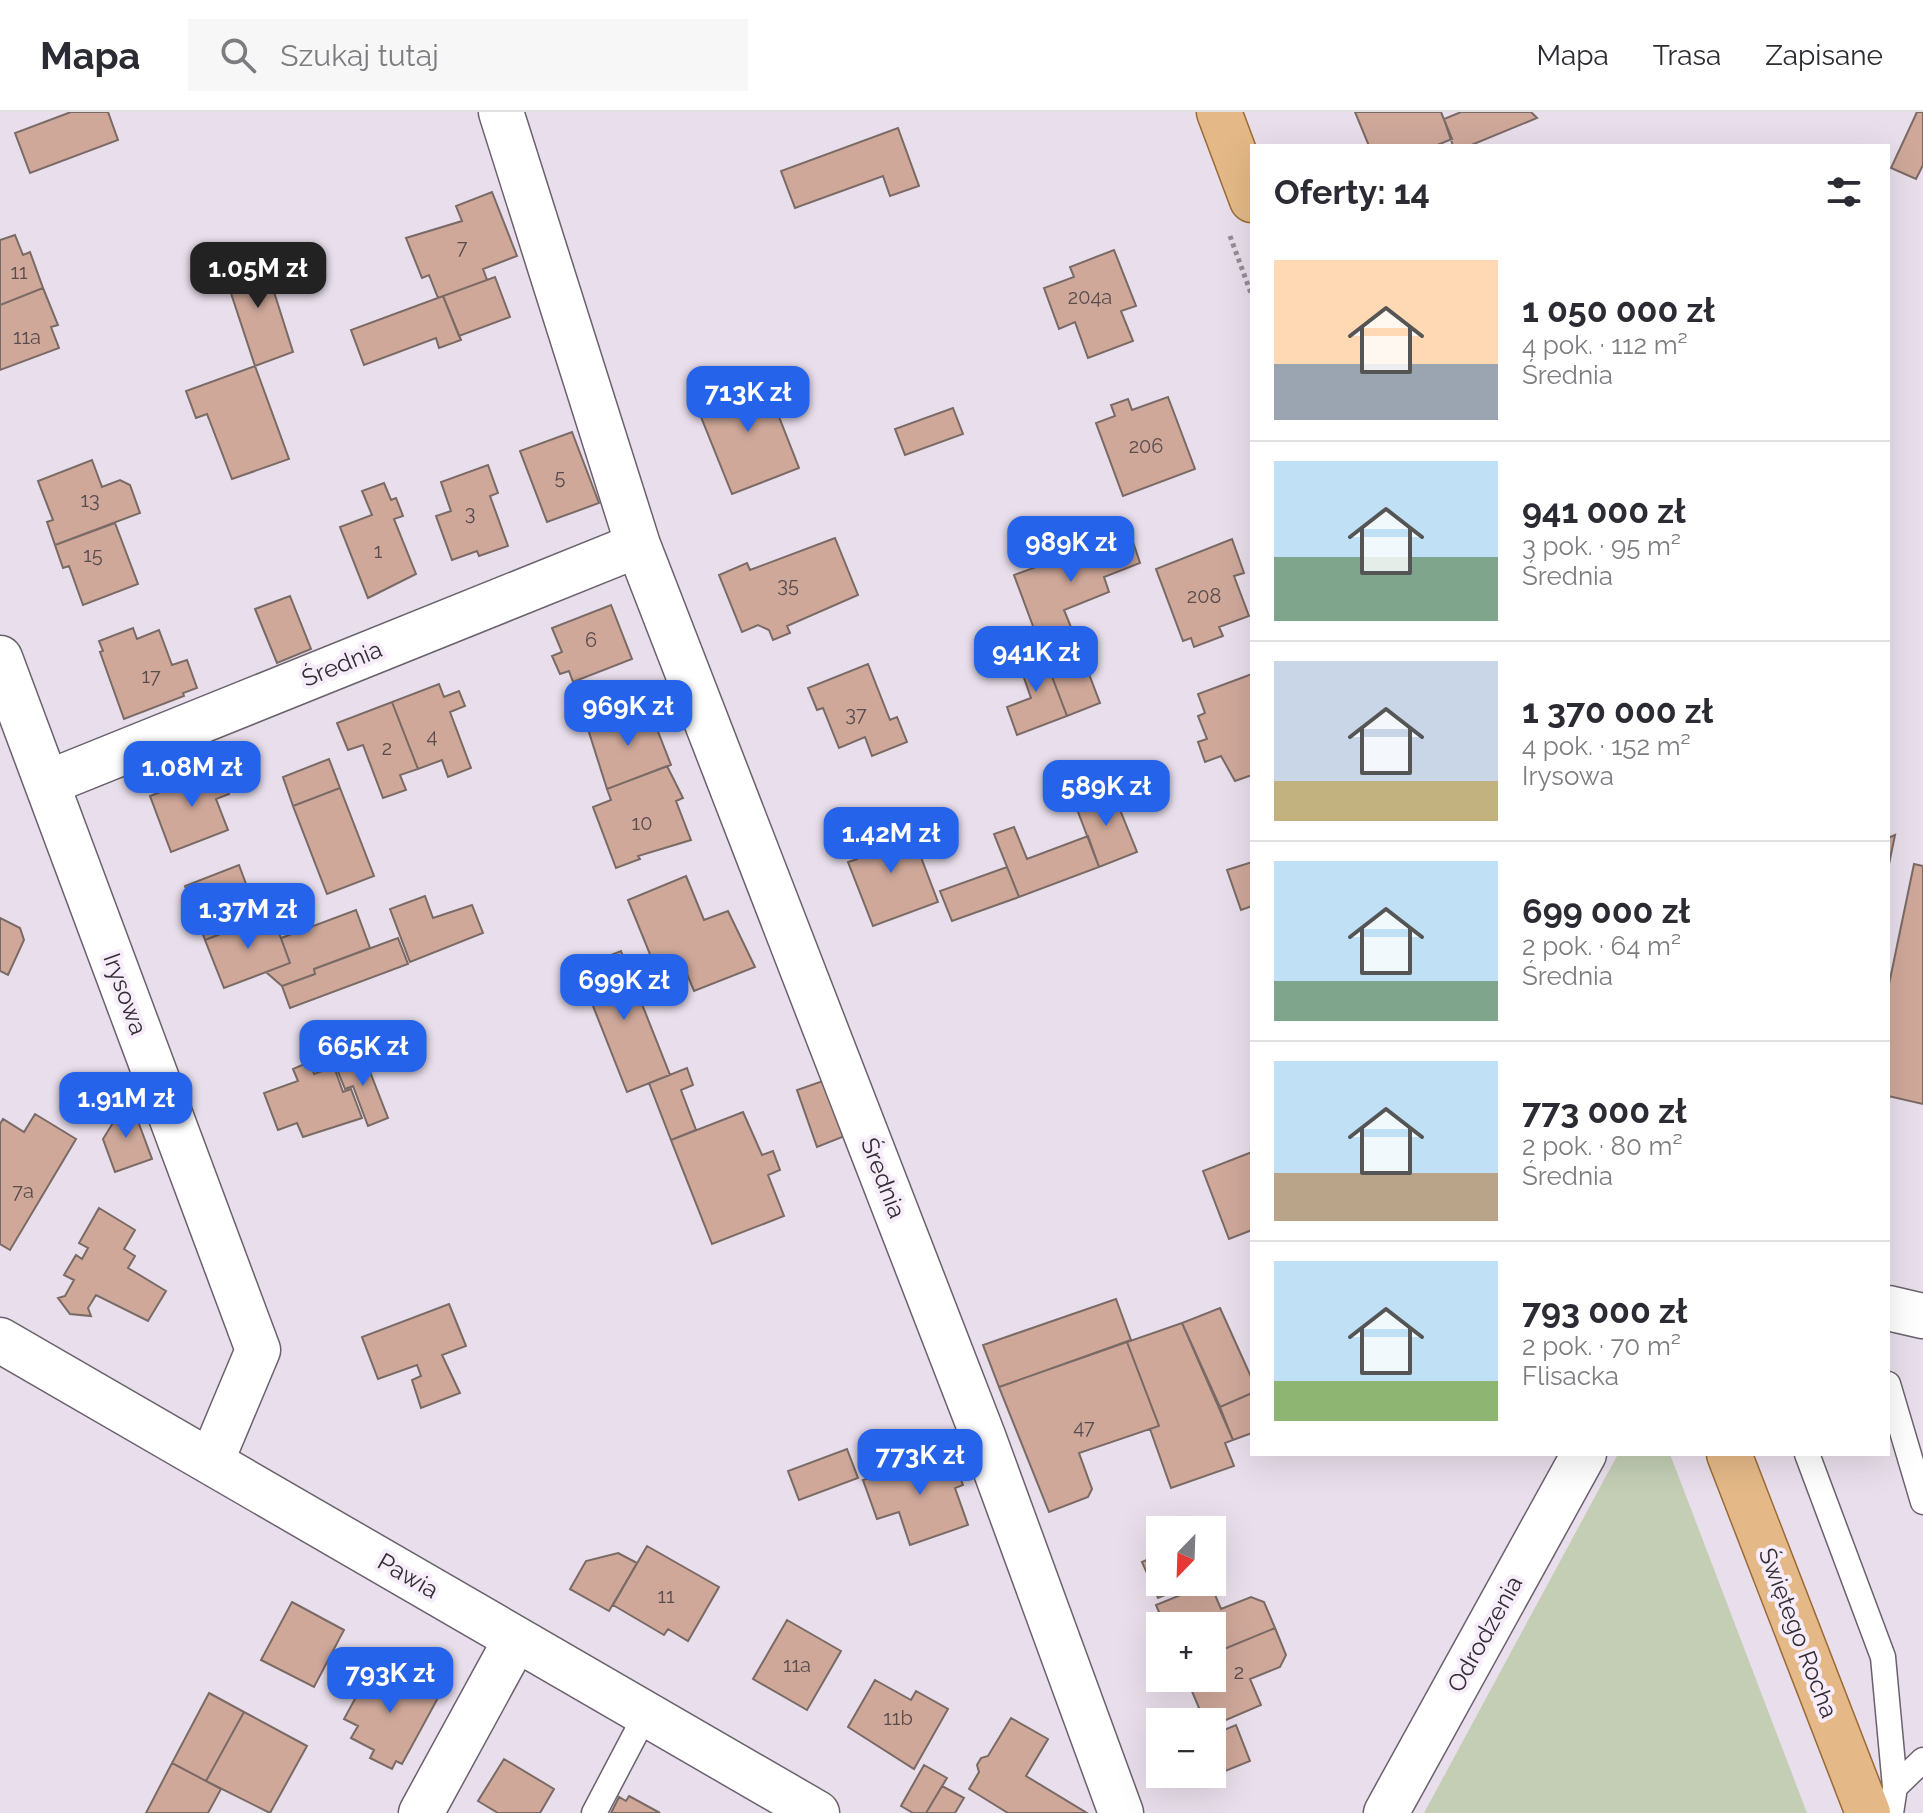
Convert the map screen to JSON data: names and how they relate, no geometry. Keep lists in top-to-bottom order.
{
  "streets": {
    "main road": ["Świętego Rocha"],
    "street": [
      "Średnia",
      "Irysowa",
      "Pawia",
      "Odrodzenia"
    ]
  },
  "crossings": [
    ["Średnia", "Irysowa"],
    ["Irysowa", "Pawia"]
  ],
  "house_numbers": [
    "7",
    "11",
    "204a",
    "11a",
    "206",
    "5",
    "13",
    "3",
    "1",
    "15",
    "35",
    "208",
    "6",
    "17",
    "37",
    "4",
    "2",
    "10",
    "7a",
    "47",
    "11",
    "11a",
    "2",
    "11b"
  ],
  "north": "bottom left",
  "page": {
    "header": "Mapa",
    "search": "Szukaj tutaj",
    "nav": ["Mapa", "Trasa", "Zapisane"],
    "heading": "Oferty: 14",
    "list": [
      {
        "name": "1 050 000 zł",
        "note": "4 pok. · 112 m² · Średnia"
      },
      {
        "name": "941 000 zł",
        "note": "3 pok. · 95 m² · Średnia"
      },
      {
        "name": "1 370 000 zł",
        "note": "4 pok. · 152 m² · Irysowa"
      },
      {
        "name": "699 000 zł",
        "note": "2 pok. · 64 m² · Średnia"
      },
      {
        "name": "773 000 zł",
        "note": "2 pok. · 80 m² · Średnia"
      },
      {
        "name": "793 000 zł",
        "note": "2 pok. · 70 m² · Flisacka"
      }
    ],
    "price": [
      "1.05M zł",
      "713K zł",
      "989K zł",
      "941K zł",
      "969K zł",
      "1.08M zł",
      "589K zł",
      "1.42M zł",
      "1.37M zł",
      "699K zł",
      "665K zł",
      "1.91M zł",
      "773K zł",
      "793K zł"
    ],
    "map_buttons": ["+", "−"]
  }
}
